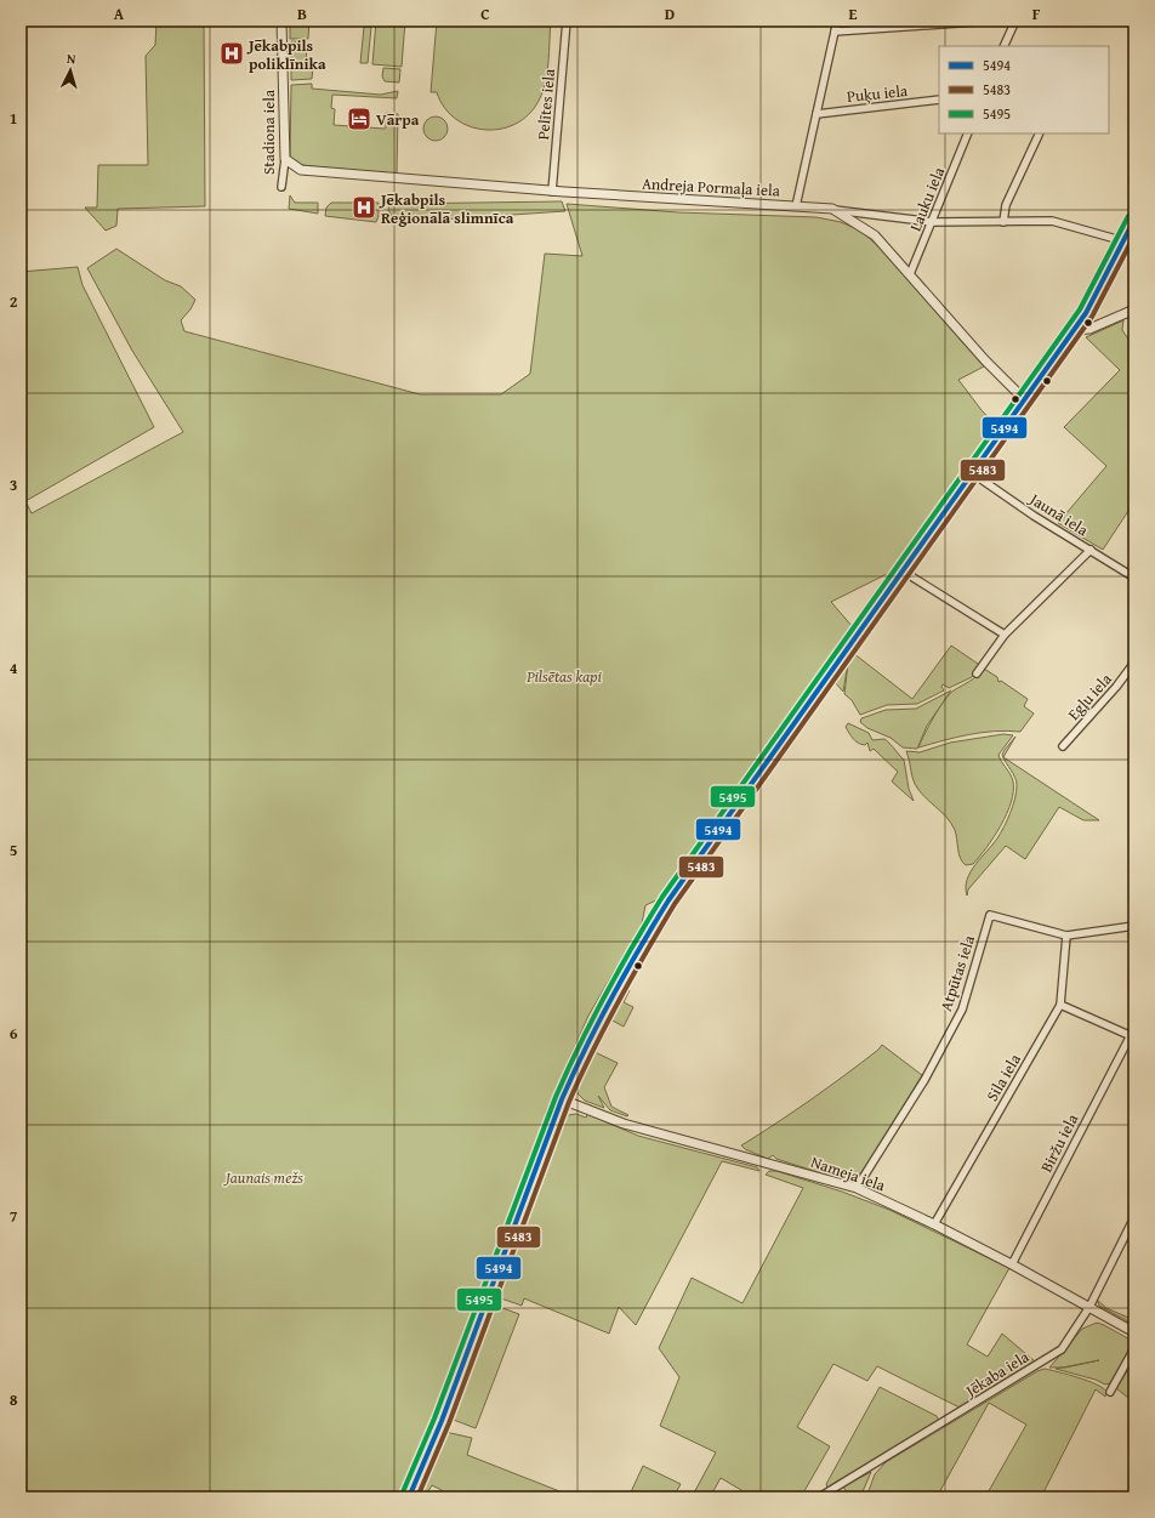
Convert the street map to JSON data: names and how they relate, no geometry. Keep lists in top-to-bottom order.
{
  "streets": {
    "street": [
      "Puķu iela",
      "Pelītes iela",
      "Stadiona iela",
      "Andreja Pormaļa iela",
      "Lauku iela",
      "Jaunā iela",
      "Egļu iela",
      "Atpūtas iela",
      "Sila iela",
      "Biržu iela",
      "Nameja iela",
      "Jēkaba iela"
    ]
  },
  "crossings": [
    ["Pelītes iela", "Andreja Pormaļa iela"],
    ["Stadiona iela", "Andreja Pormaļa iela"],
    ["Andreja Pormaļa iela", "Lauku iela"],
    ["Atpūtas iela", "Sila iela"],
    ["Atpūtas iela", "Nameja iela"],
    ["Sila iela", "Nameja iela"],
    ["Biržu iela", "Nameja iela"],
    ["Nameja iela", "Jēkaba iela"]
  ],
  "parks": ["Pilsētas kapi", "Jaunais mežs"],
  "places": {
    "hospital": ["Jēkabpils poliklīnika", "Jēkabpils Reģionālā slimnīca"],
    "hotel": ["Vārpa"]
  },
  "lines": ["transit line 5495", "transit line 5494", "transit line 5483"],
  "legend": ["5494", "5483", "5495"],
  "north": "top",
  "grid": {
    "columns": [
      "A",
      "B",
      "C",
      "D",
      "E",
      "F"
    ],
    "rows": [
      "1",
      "2",
      "3",
      "4",
      "5",
      "6",
      "7",
      "8"
    ]
  }
}
